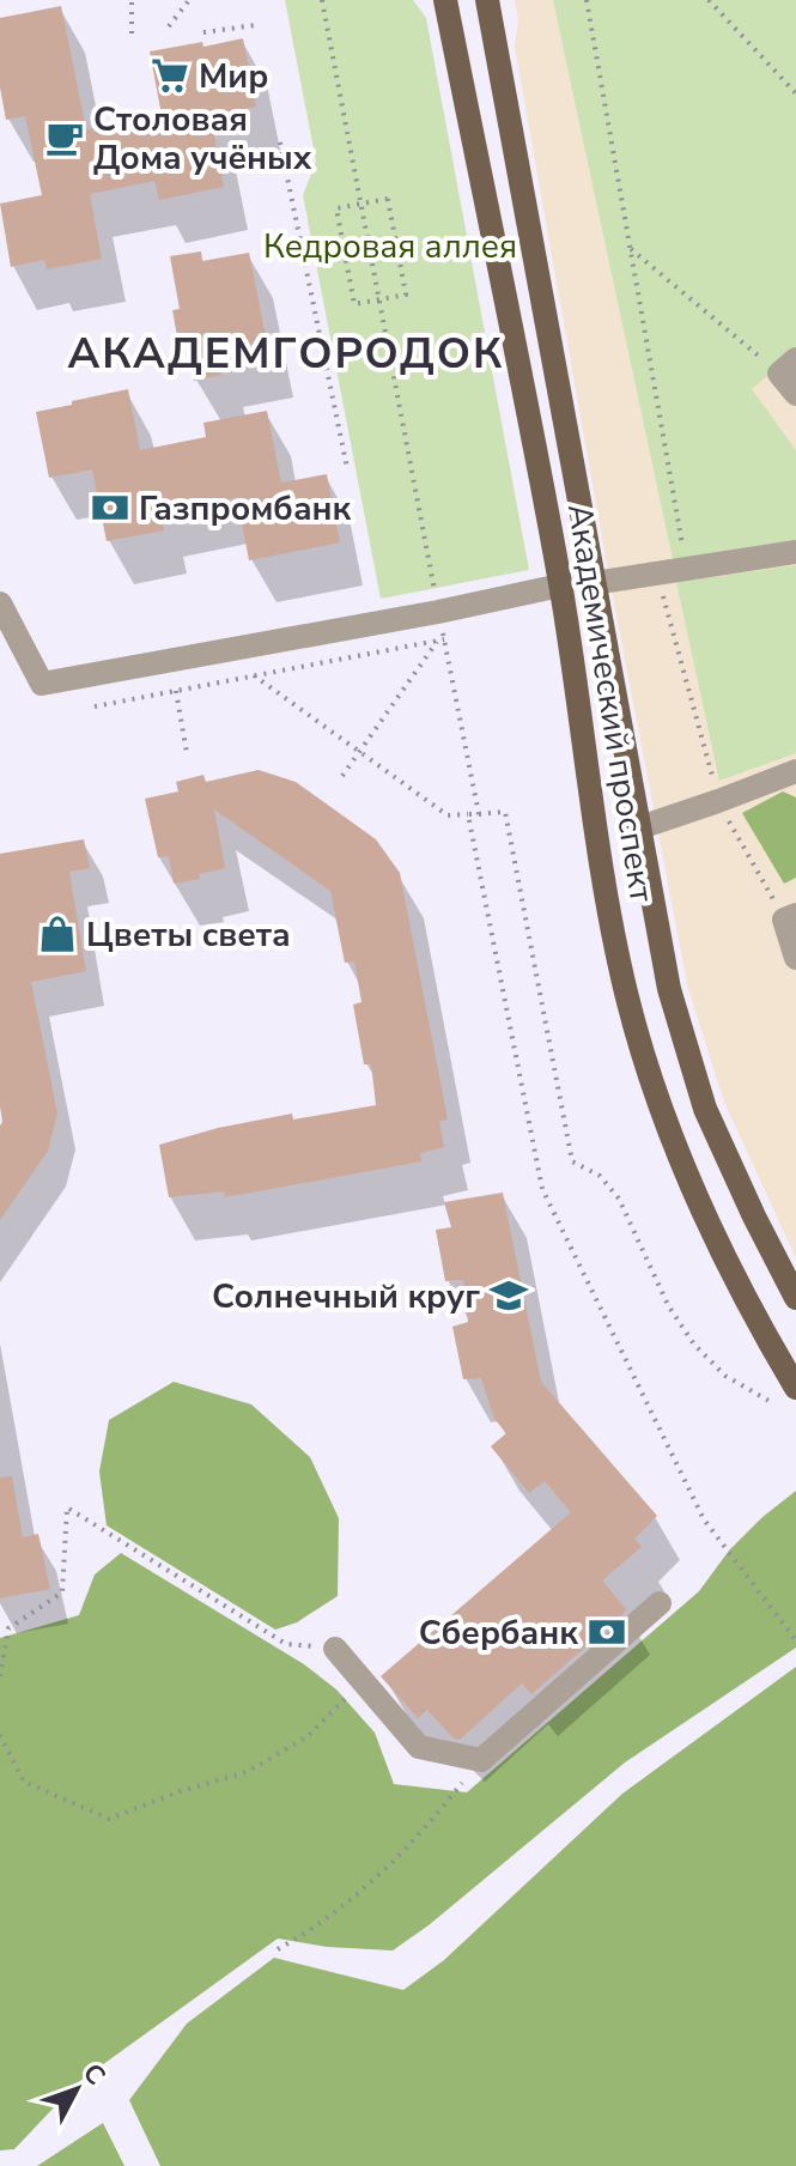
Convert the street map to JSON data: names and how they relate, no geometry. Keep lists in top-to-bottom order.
{
  "streets": {
    "main road": ["Академический проспект"]
  },
  "districts": ["АКАДЕМГОРОДОК"],
  "parks": ["Кедровая аллея"],
  "places": {
    "supermarket": ["Мир"],
    "cafe": ["Столовая Дома учёных"],
    "bank": ["Газпромбанк", "Сбербанк"],
    "shop": ["Цветы света"],
    "school or university": ["Солнечный круг"]
  },
  "north": "top right"
}
